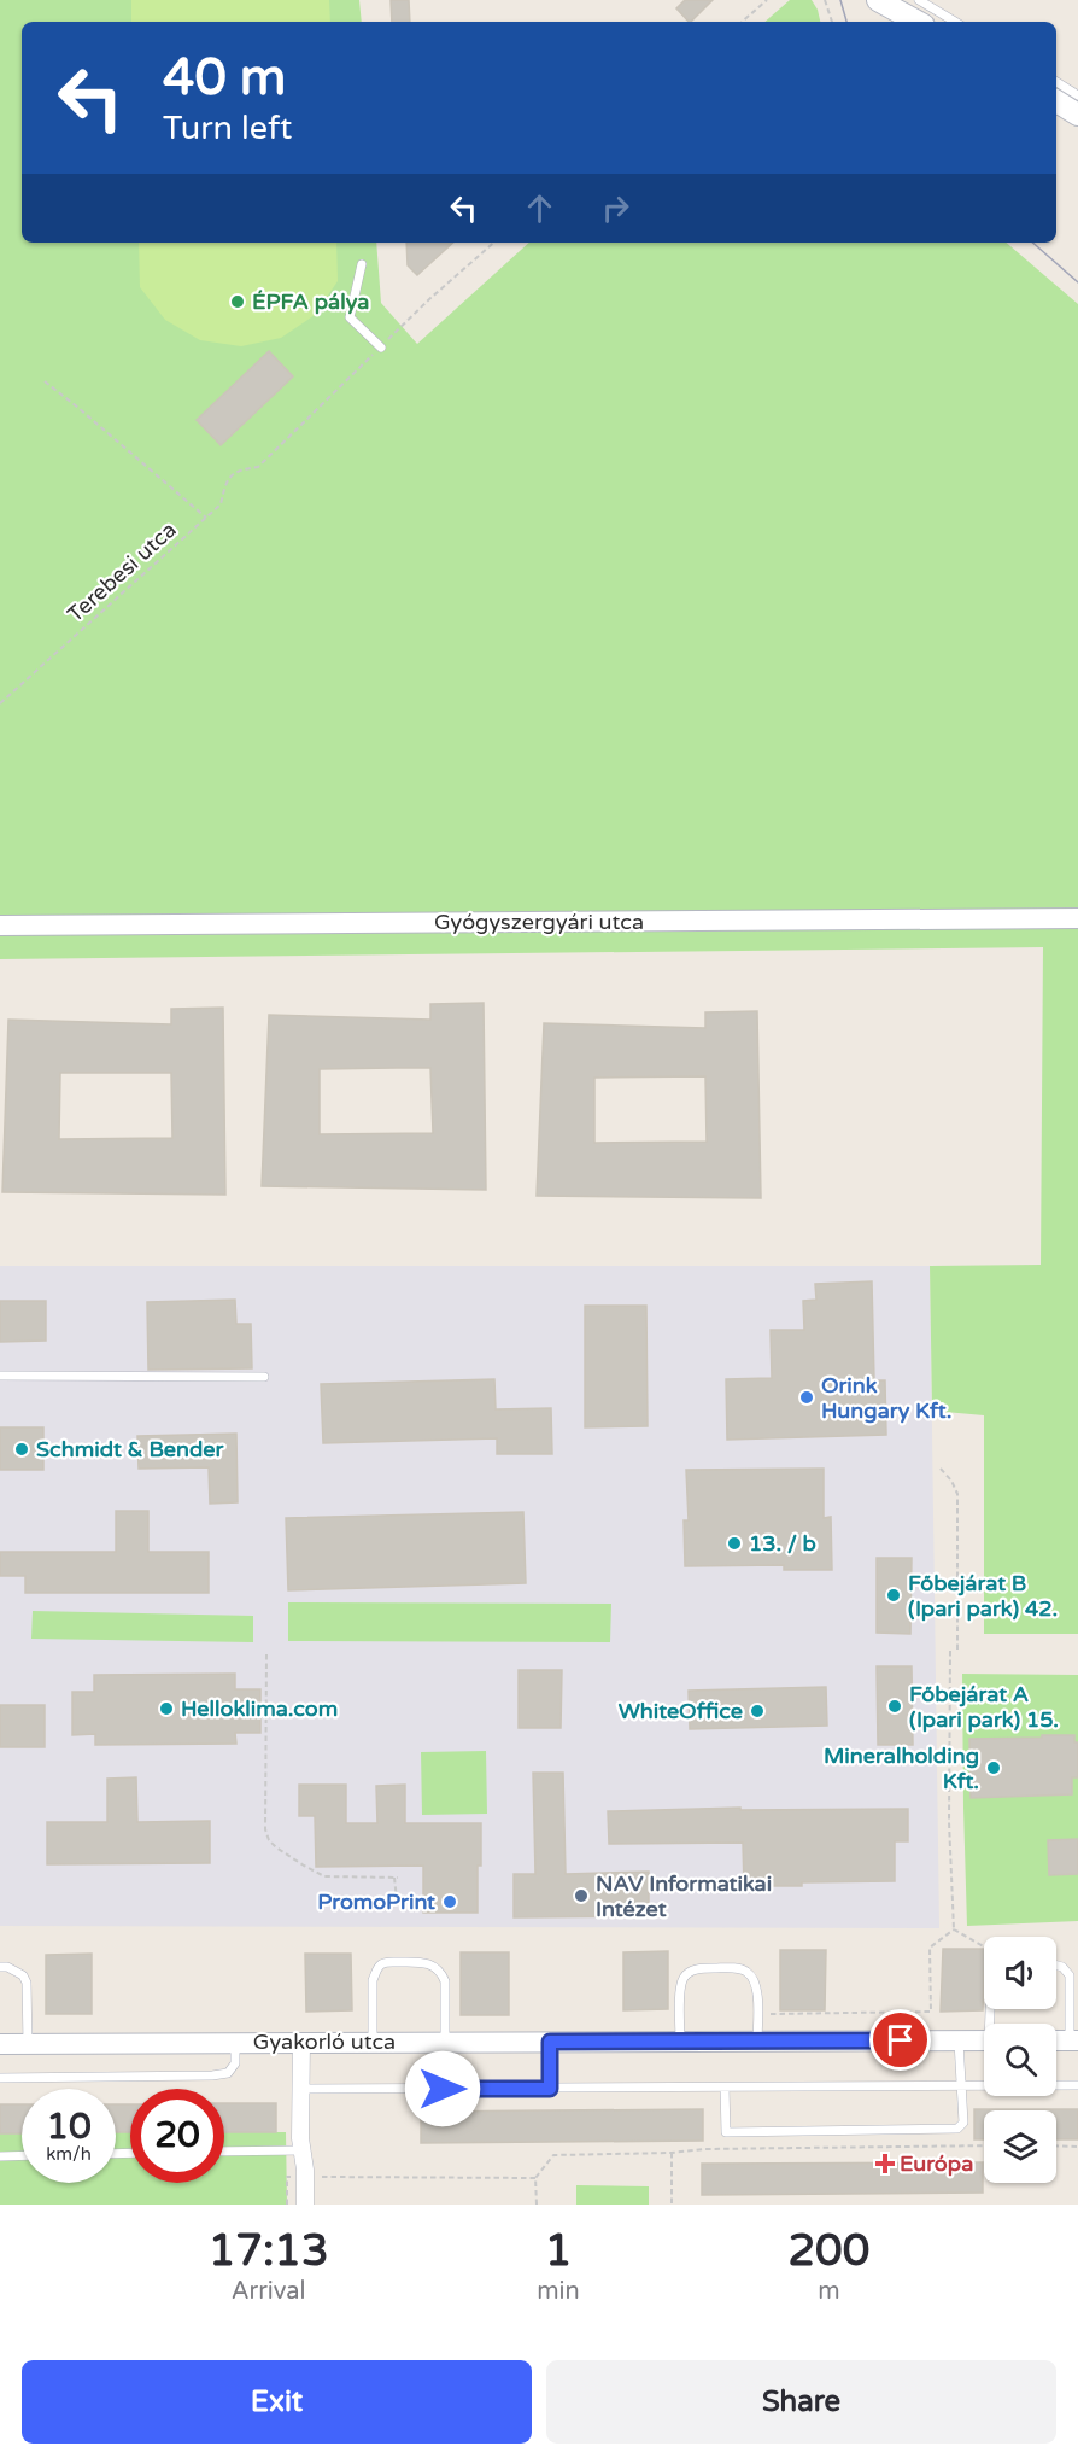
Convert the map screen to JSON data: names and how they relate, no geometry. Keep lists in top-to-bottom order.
{
  "streets": {
    "street": ["Gyógyszergyári utca", "Gyakorló utca"],
    "path": ["Terebesi utca"]
  },
  "places": {
    "other": [
      "ÉPFA pálya",
      "Orink Hungary Kft.",
      "Schmidt & Bender",
      "13. / b",
      "Főbejárat B (Ipari park) 42.",
      "Főbejárat A (Ipari park) 15.",
      "Helloklima.com",
      "WhiteOffice",
      "Mineralholding Kft.",
      "NAV Informatikai Intézet",
      "PromoPrint"
    ],
    "health": ["Európa"]
  },
  "page": {
    "turn": ["40 m", "Turn left"],
    "speed": "10 km/h",
    "limit": "20",
    "eta": [
      "17:13",
      "Arrival",
      "1",
      "min",
      "200",
      "m"
    ],
    "buttons": ["Exit", "Share"]
  }
}
